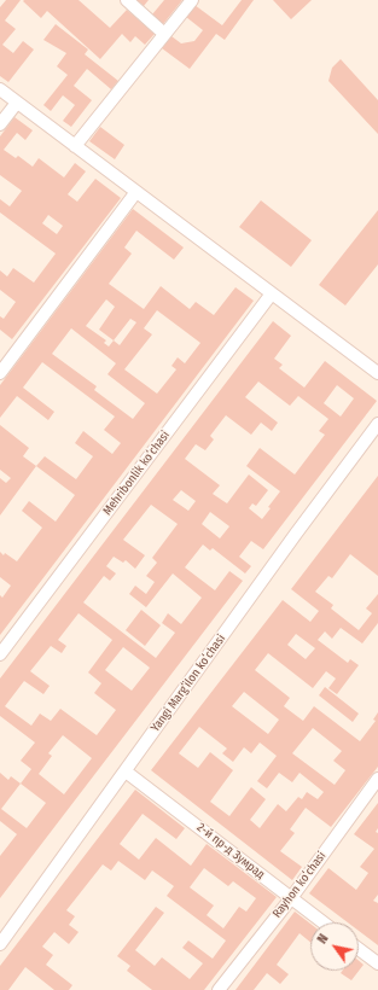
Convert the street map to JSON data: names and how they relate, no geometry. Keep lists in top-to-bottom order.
{
  "streets": {
    "street": [
      "Mehribonlik koʻchasi",
      "Yangi Margʻilon koʻchasi",
      "2-й пр-д Зумрад",
      "Rayhon koʻchasi"
    ]
  },
  "crossings": [
    ["Yangi Margʻilon koʻchasi", "2-й пр-д Зумрад"],
    ["2-й пр-д Зумрад", "Rayhon koʻchasi"]
  ],
  "north": "top left"
}
